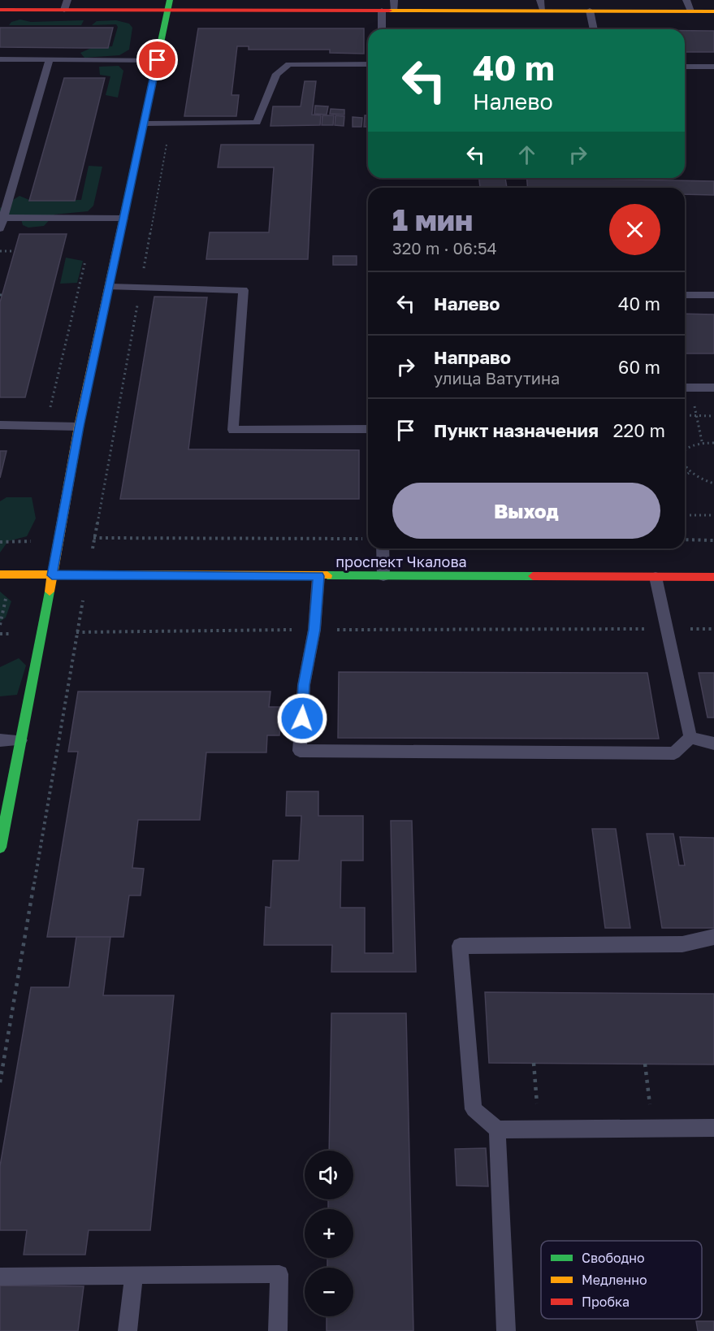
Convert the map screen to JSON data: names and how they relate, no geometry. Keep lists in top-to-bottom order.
{
  "streets": {
    "street": ["проспект Чкалова"]
  },
  "legend": ["Свободно", "Медленно", "Пробка"],
  "page": {
    "turn": ["40 m", "Налево"],
    "heading": ["1 мин", "320 m · 06:54"],
    "list": [
      {
        "name": "Налево",
        "value": "40 m"
      },
      {
        "name": "Направо",
        "note": "улица Ватутина",
        "value": "60 m"
      },
      {
        "name": "Пункт назначения",
        "value": "220 m"
      }
    ],
    "buttons": "Выход",
    "map_buttons": ["+", "−"]
  }
}
